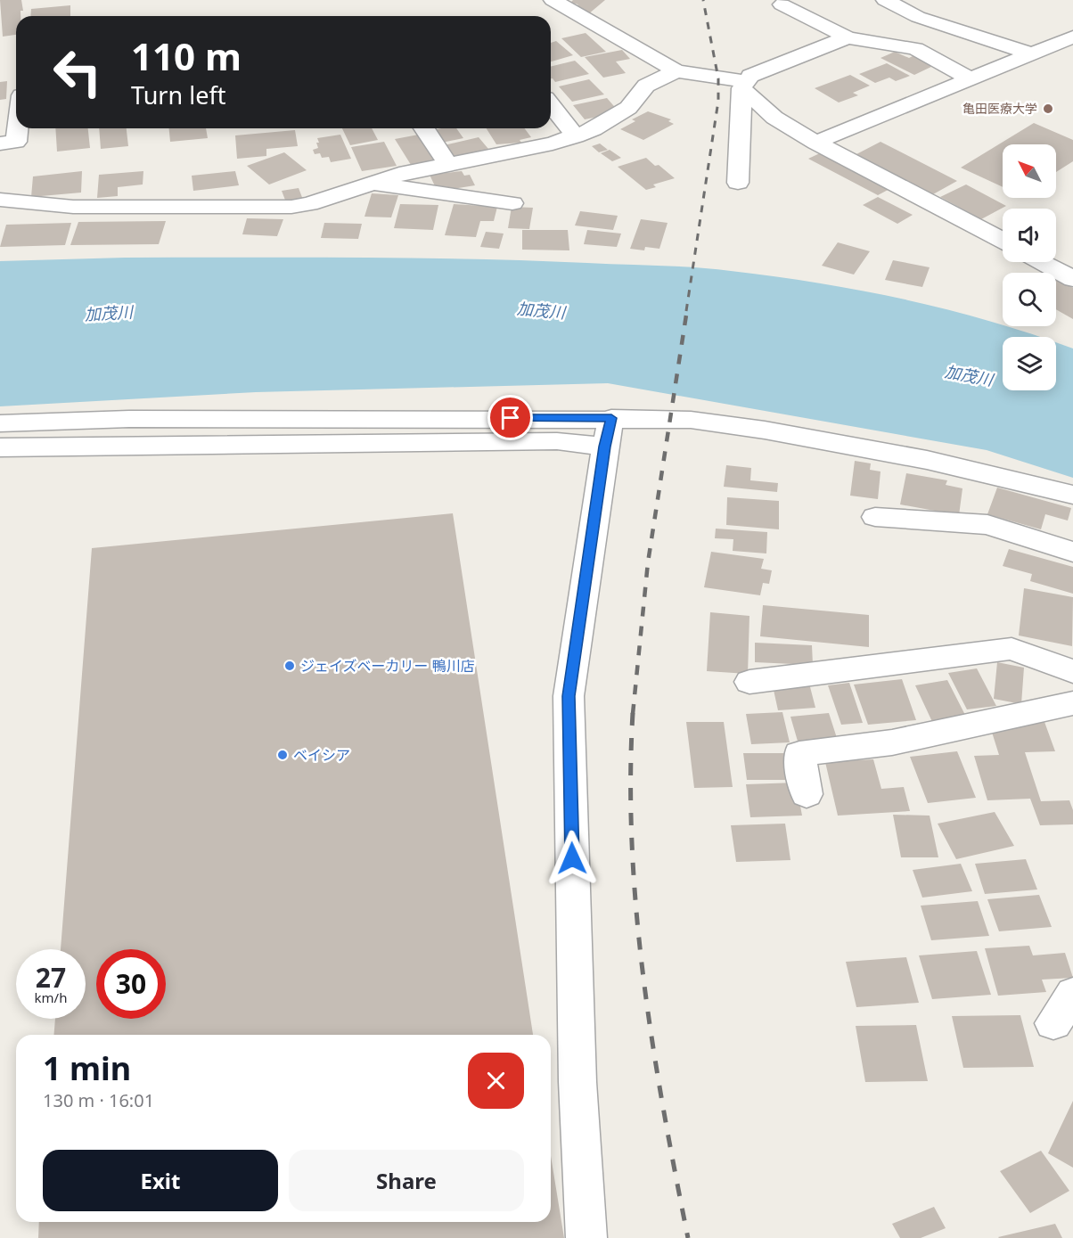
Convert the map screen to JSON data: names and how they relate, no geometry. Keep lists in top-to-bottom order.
{
  "water": ["加茂川"],
  "places": ["亀田医療大学", "ジェイズベーカリー 鴨川店", "ベイシア"],
  "north": "top left",
  "page": {
    "turn": ["110 m", "Turn left"],
    "speed": "27 km/h",
    "limit": "30",
    "heading": ["1 min", "130 m · 16:01"],
    "buttons": ["Exit", "Share"]
  }
}
